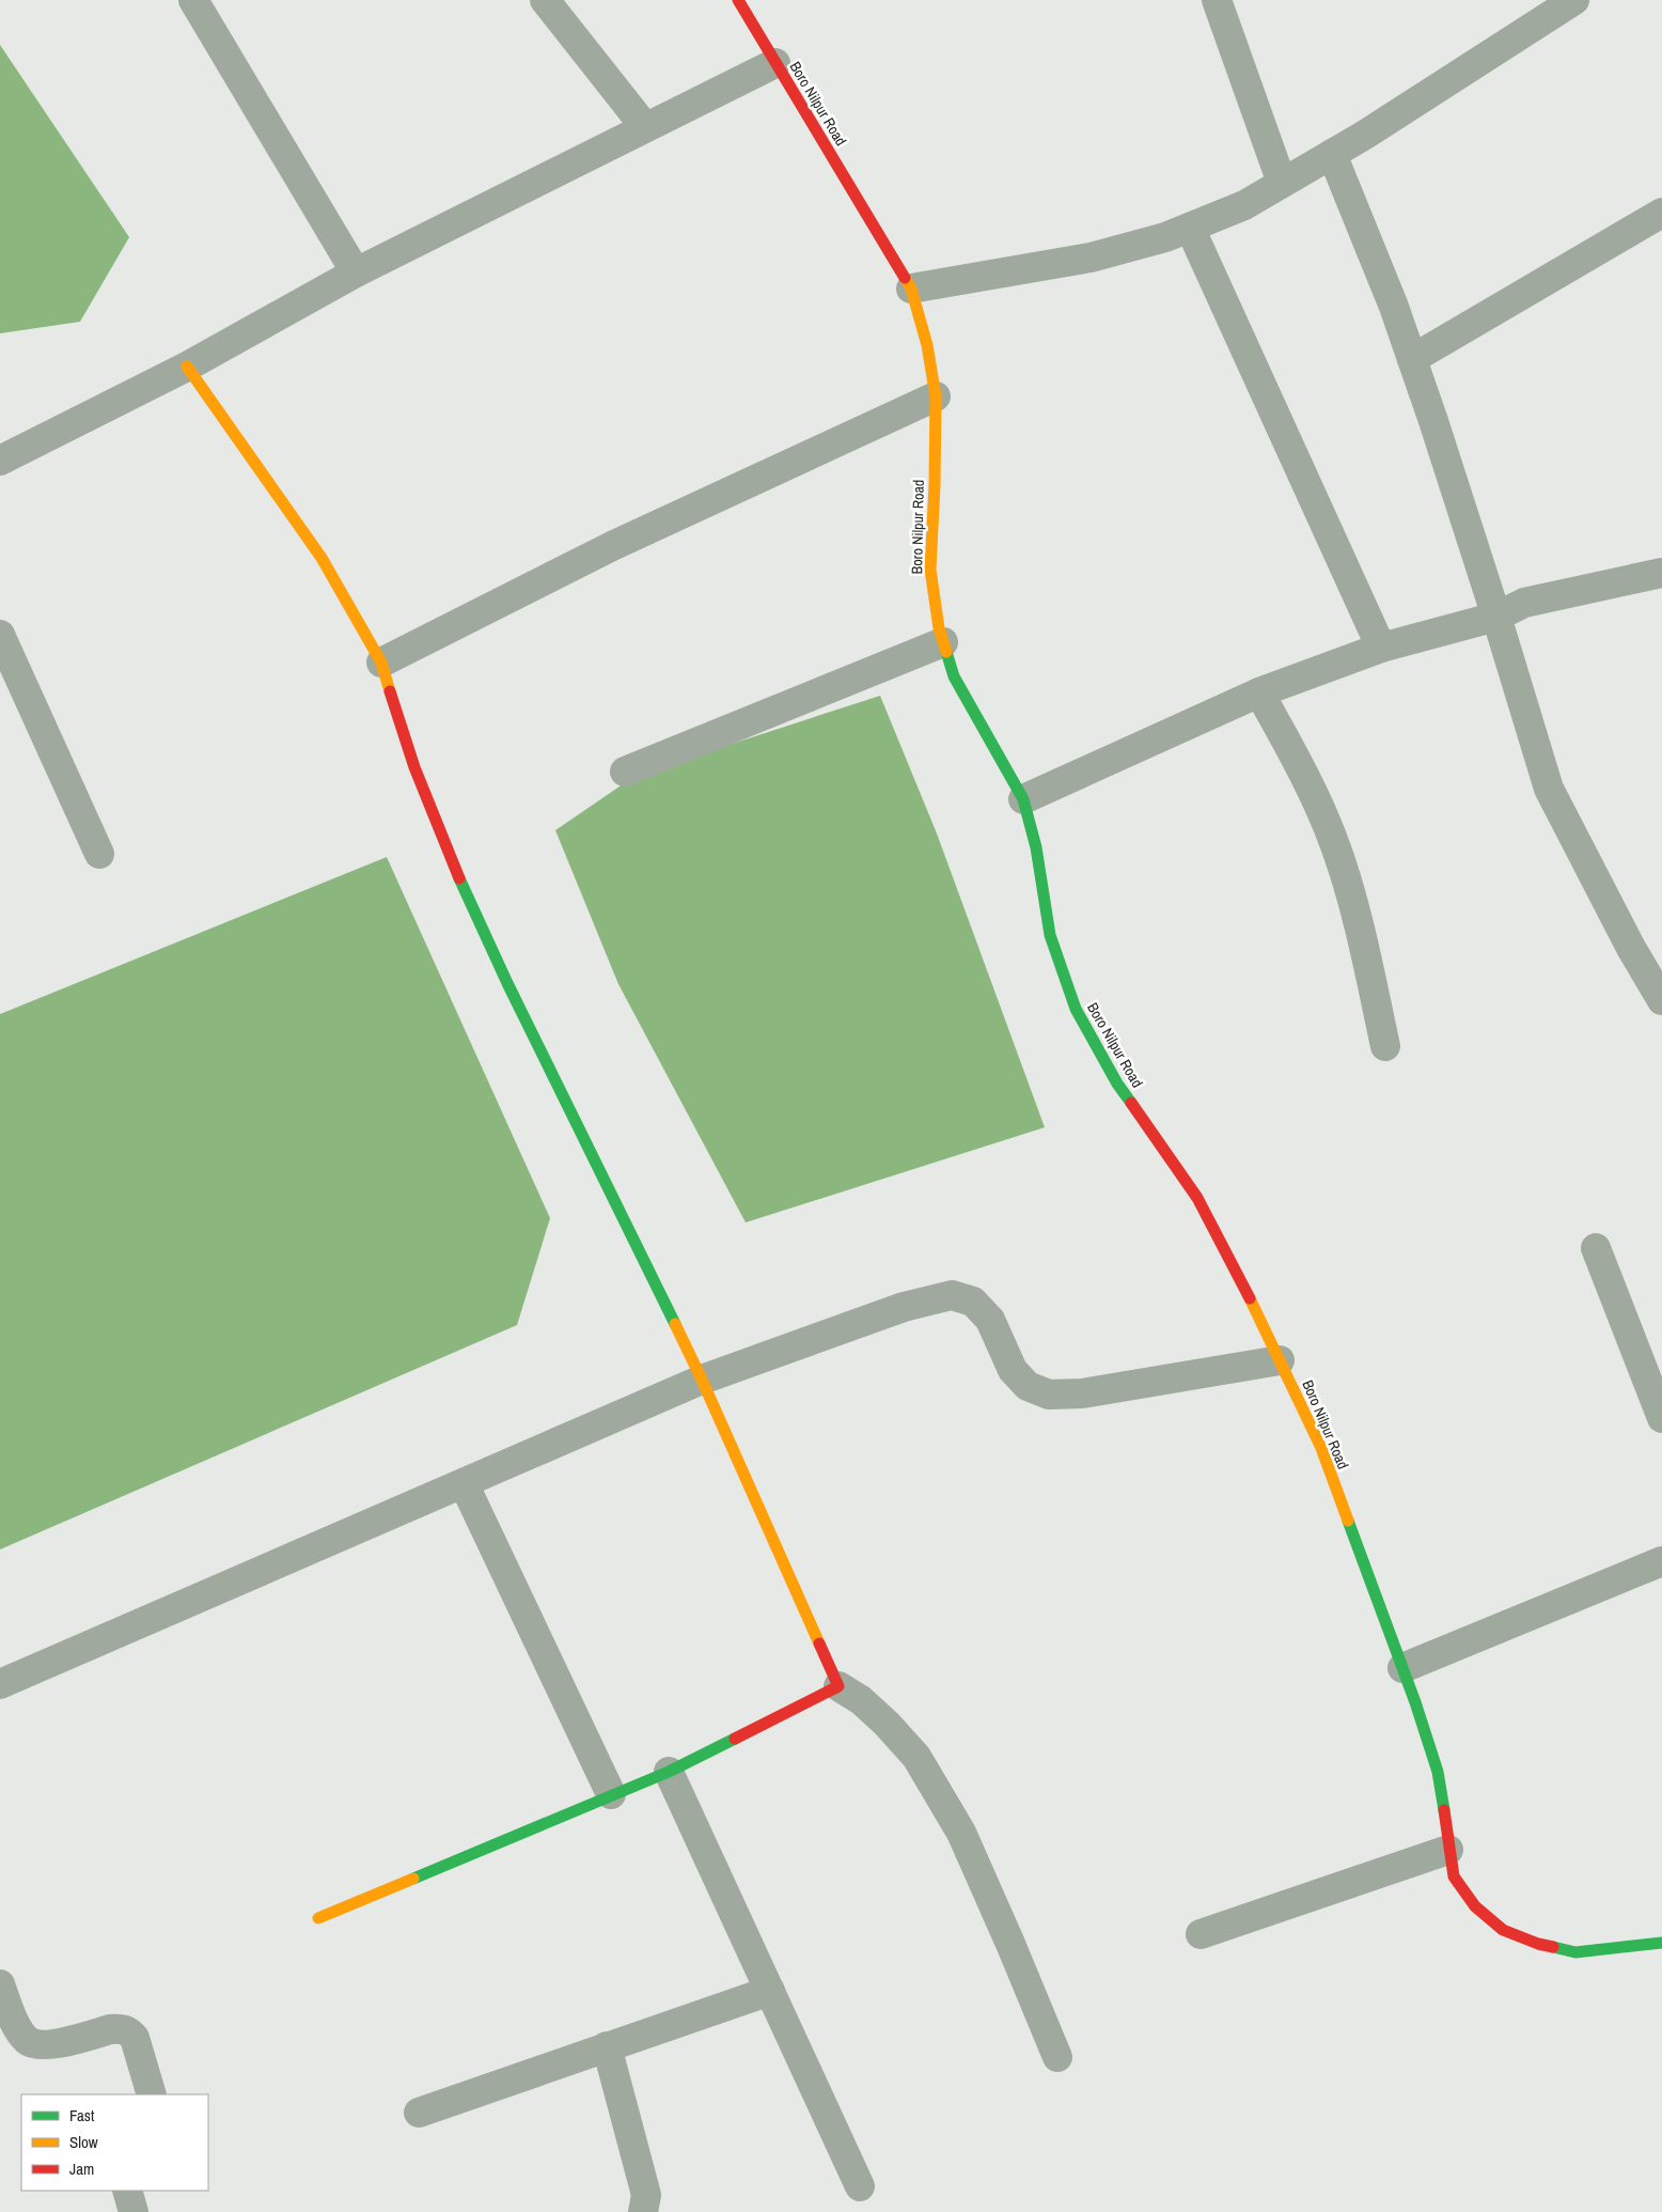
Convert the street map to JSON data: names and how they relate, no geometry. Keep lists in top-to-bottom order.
{
  "streets": {
    "street": ["Boro Nilpur Road"]
  },
  "legend": ["Fast", "Slow", "Jam"]
}
